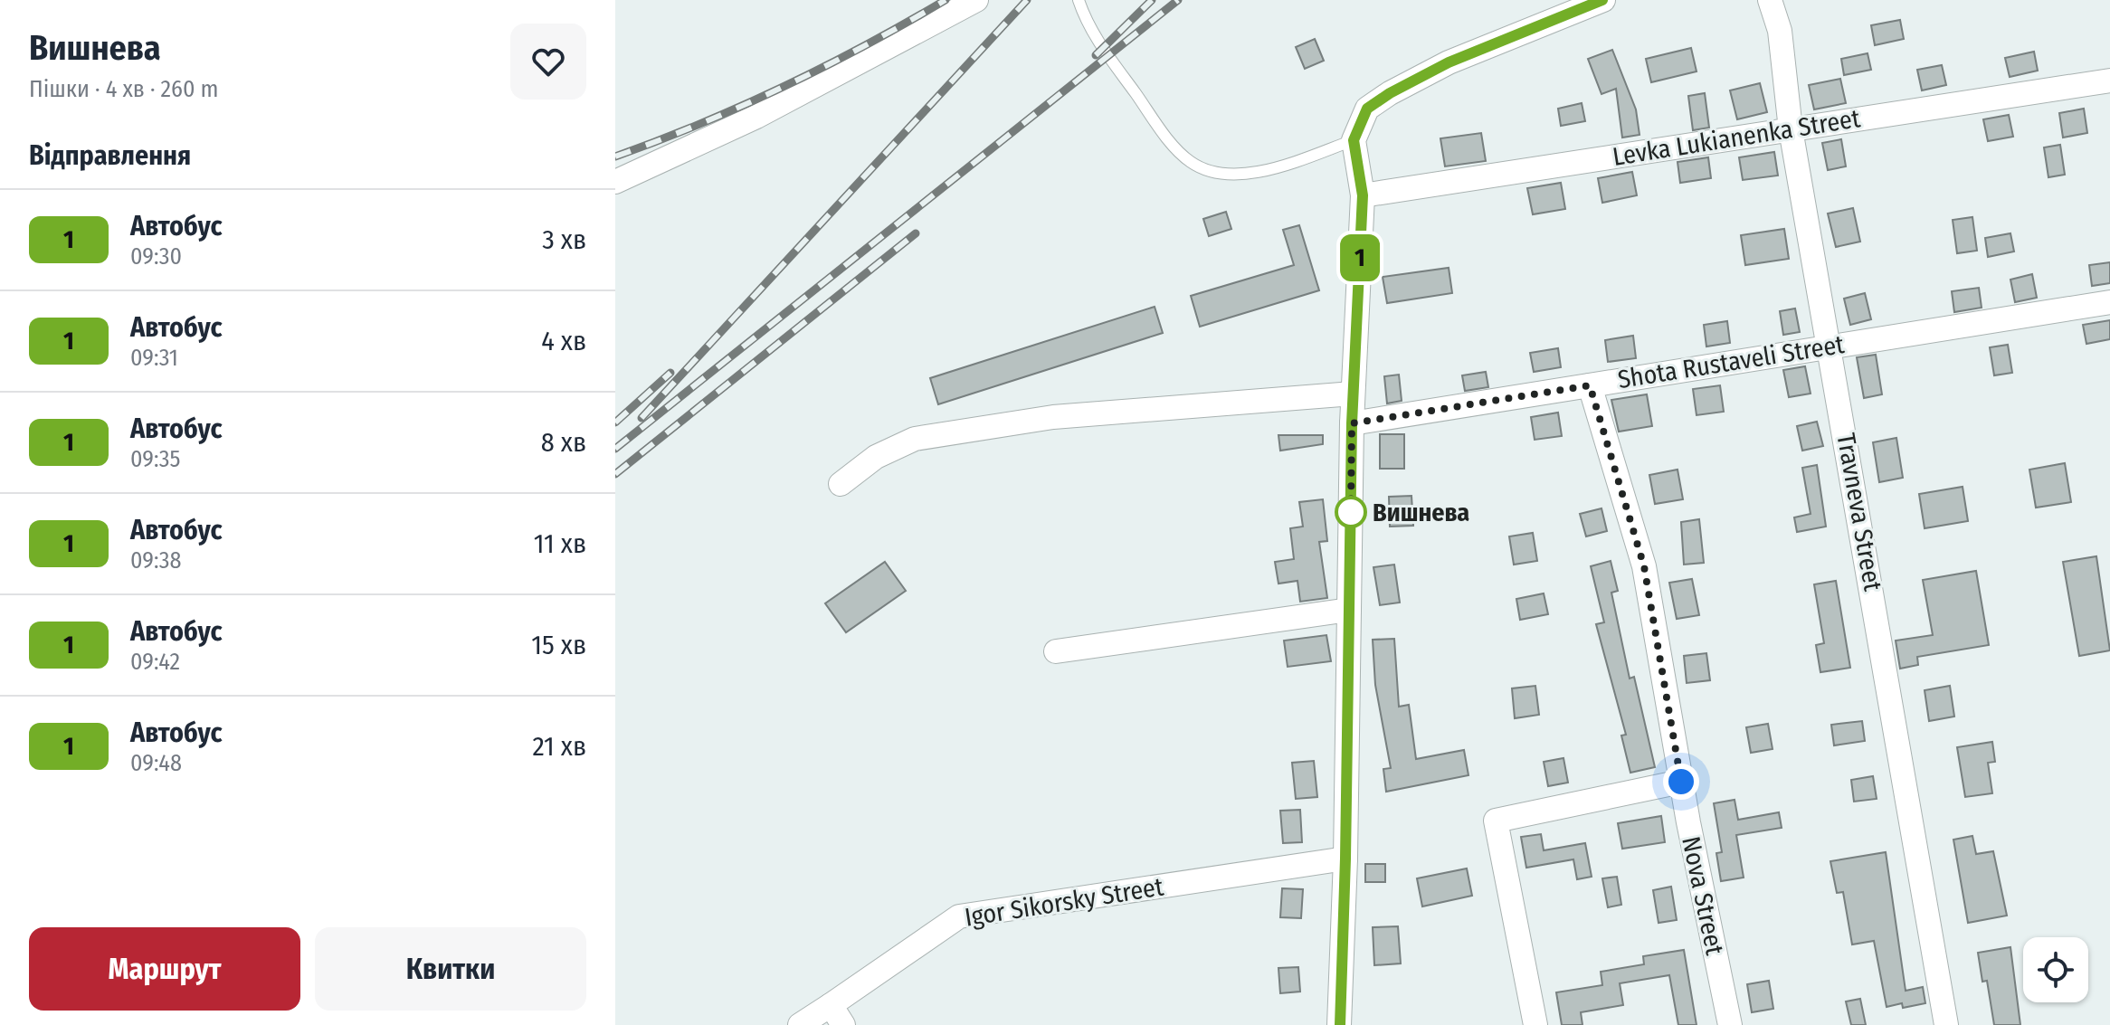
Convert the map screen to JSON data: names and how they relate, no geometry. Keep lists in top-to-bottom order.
{
  "streets": {
    "street": [
      "Levka Lukianenka Street",
      "Shota Rustaveli Street",
      "Travneva Street",
      "Nova Street",
      "Igor Sikorsky Street"
    ]
  },
  "crossings": [
    ["Levka Lukianenka Street", "Travneva Street"],
    ["Shota Rustaveli Street", "Travneva Street"],
    ["Shota Rustaveli Street", "Nova Street"]
  ],
  "places": ["Вишнева"],
  "lines": ["bus line 1"],
  "page": {
    "heading": [
      ["Вишнева", "Пішки · 4 хв · 260 m"],
      "Відправлення"
    ],
    "on_map": "1",
    "list": [
      {
        "mark": "1",
        "name": "Автобус",
        "note": "09:30",
        "value": "3 хв"
      },
      {
        "mark": "1",
        "name": "Автобус",
        "note": "09:31",
        "value": "4 хв"
      },
      {
        "mark": "1",
        "name": "Автобус",
        "note": "09:35",
        "value": "8 хв"
      },
      {
        "mark": "1",
        "name": "Автобус",
        "note": "09:38",
        "value": "11 хв"
      },
      {
        "mark": "1",
        "name": "Автобус",
        "note": "09:42",
        "value": "15 хв"
      },
      {
        "mark": "1",
        "name": "Автобус",
        "note": "09:48",
        "value": "21 хв"
      }
    ],
    "buttons": ["Маршрут", "Квитки"]
  }
}
